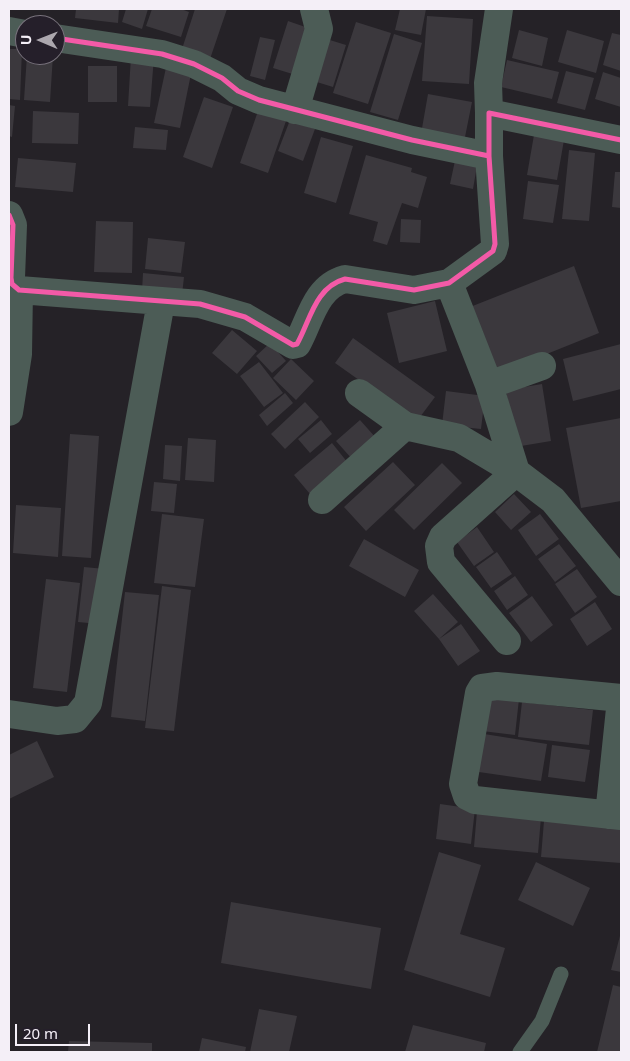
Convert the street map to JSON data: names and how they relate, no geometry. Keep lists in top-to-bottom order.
{
  "scale_bar": "20 m",
  "north": "left"
}
